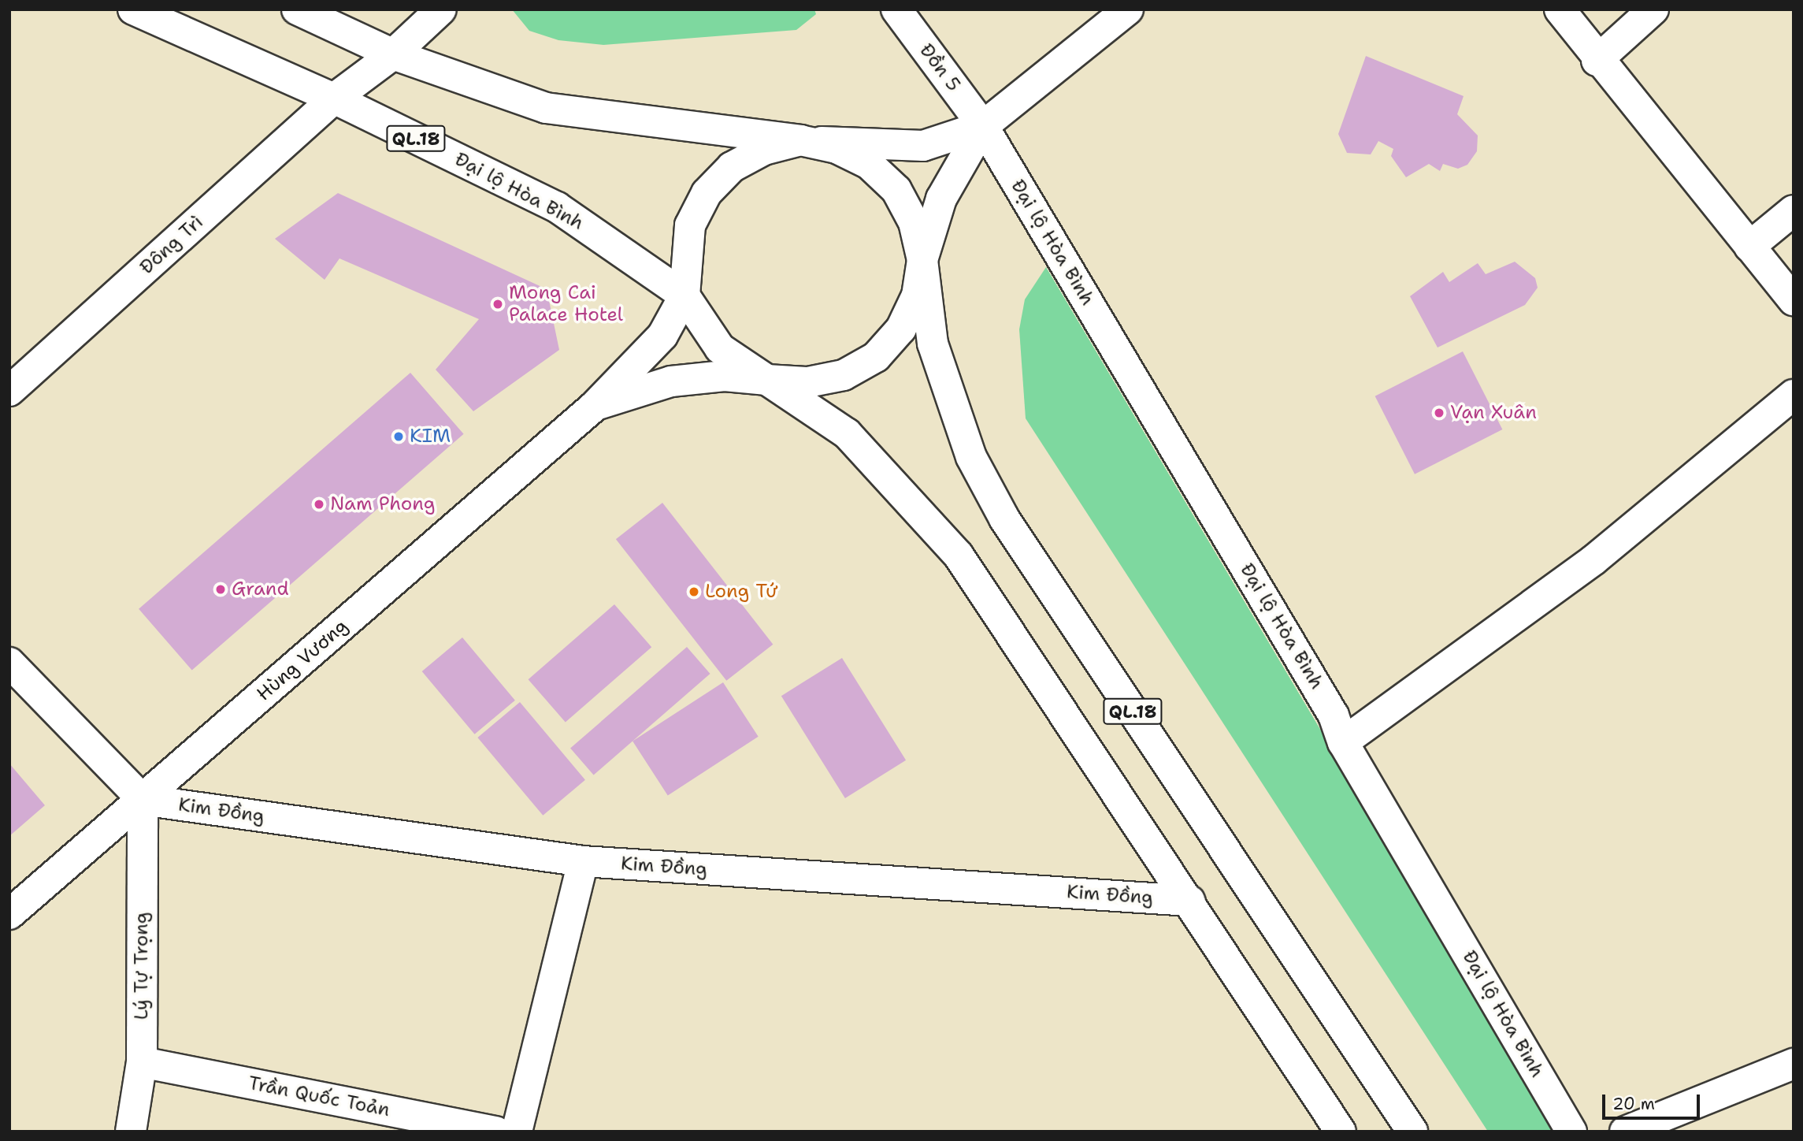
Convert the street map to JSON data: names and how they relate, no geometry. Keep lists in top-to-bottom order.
{
  "streets": {
    "main road": [
      "Đồn 5",
      "QL.18",
      "Đại lộ Hòa Bình",
      "Đông Trì",
      "Hùng Vương",
      "Kim Đồng",
      "Lý Tự Trọng",
      "Trần Quốc Toản"
    ]
  },
  "crossings": [
    ["Đồn 5", "Đại lộ Hòa Bình"],
    ["QL.18", "Kim Đồng"],
    ["Đại lộ Hòa Bình", "Đông Trì"],
    ["Đại lộ Hòa Bình", "Hùng Vương"],
    ["Hùng Vương", "Kim Đồng"],
    ["Hùng Vương", "Lý Tự Trọng"],
    ["Kim Đồng", "Lý Tự Trọng"],
    ["Lý Tự Trọng", "Trần Quốc Toản"]
  ],
  "places": [
    "Mong Cai Palace Hotel",
    "Vạn Xuân",
    "KIM",
    "Nam Phong",
    "Grand",
    "Long Tứ"
  ],
  "scale_bar": "20 m"
}
